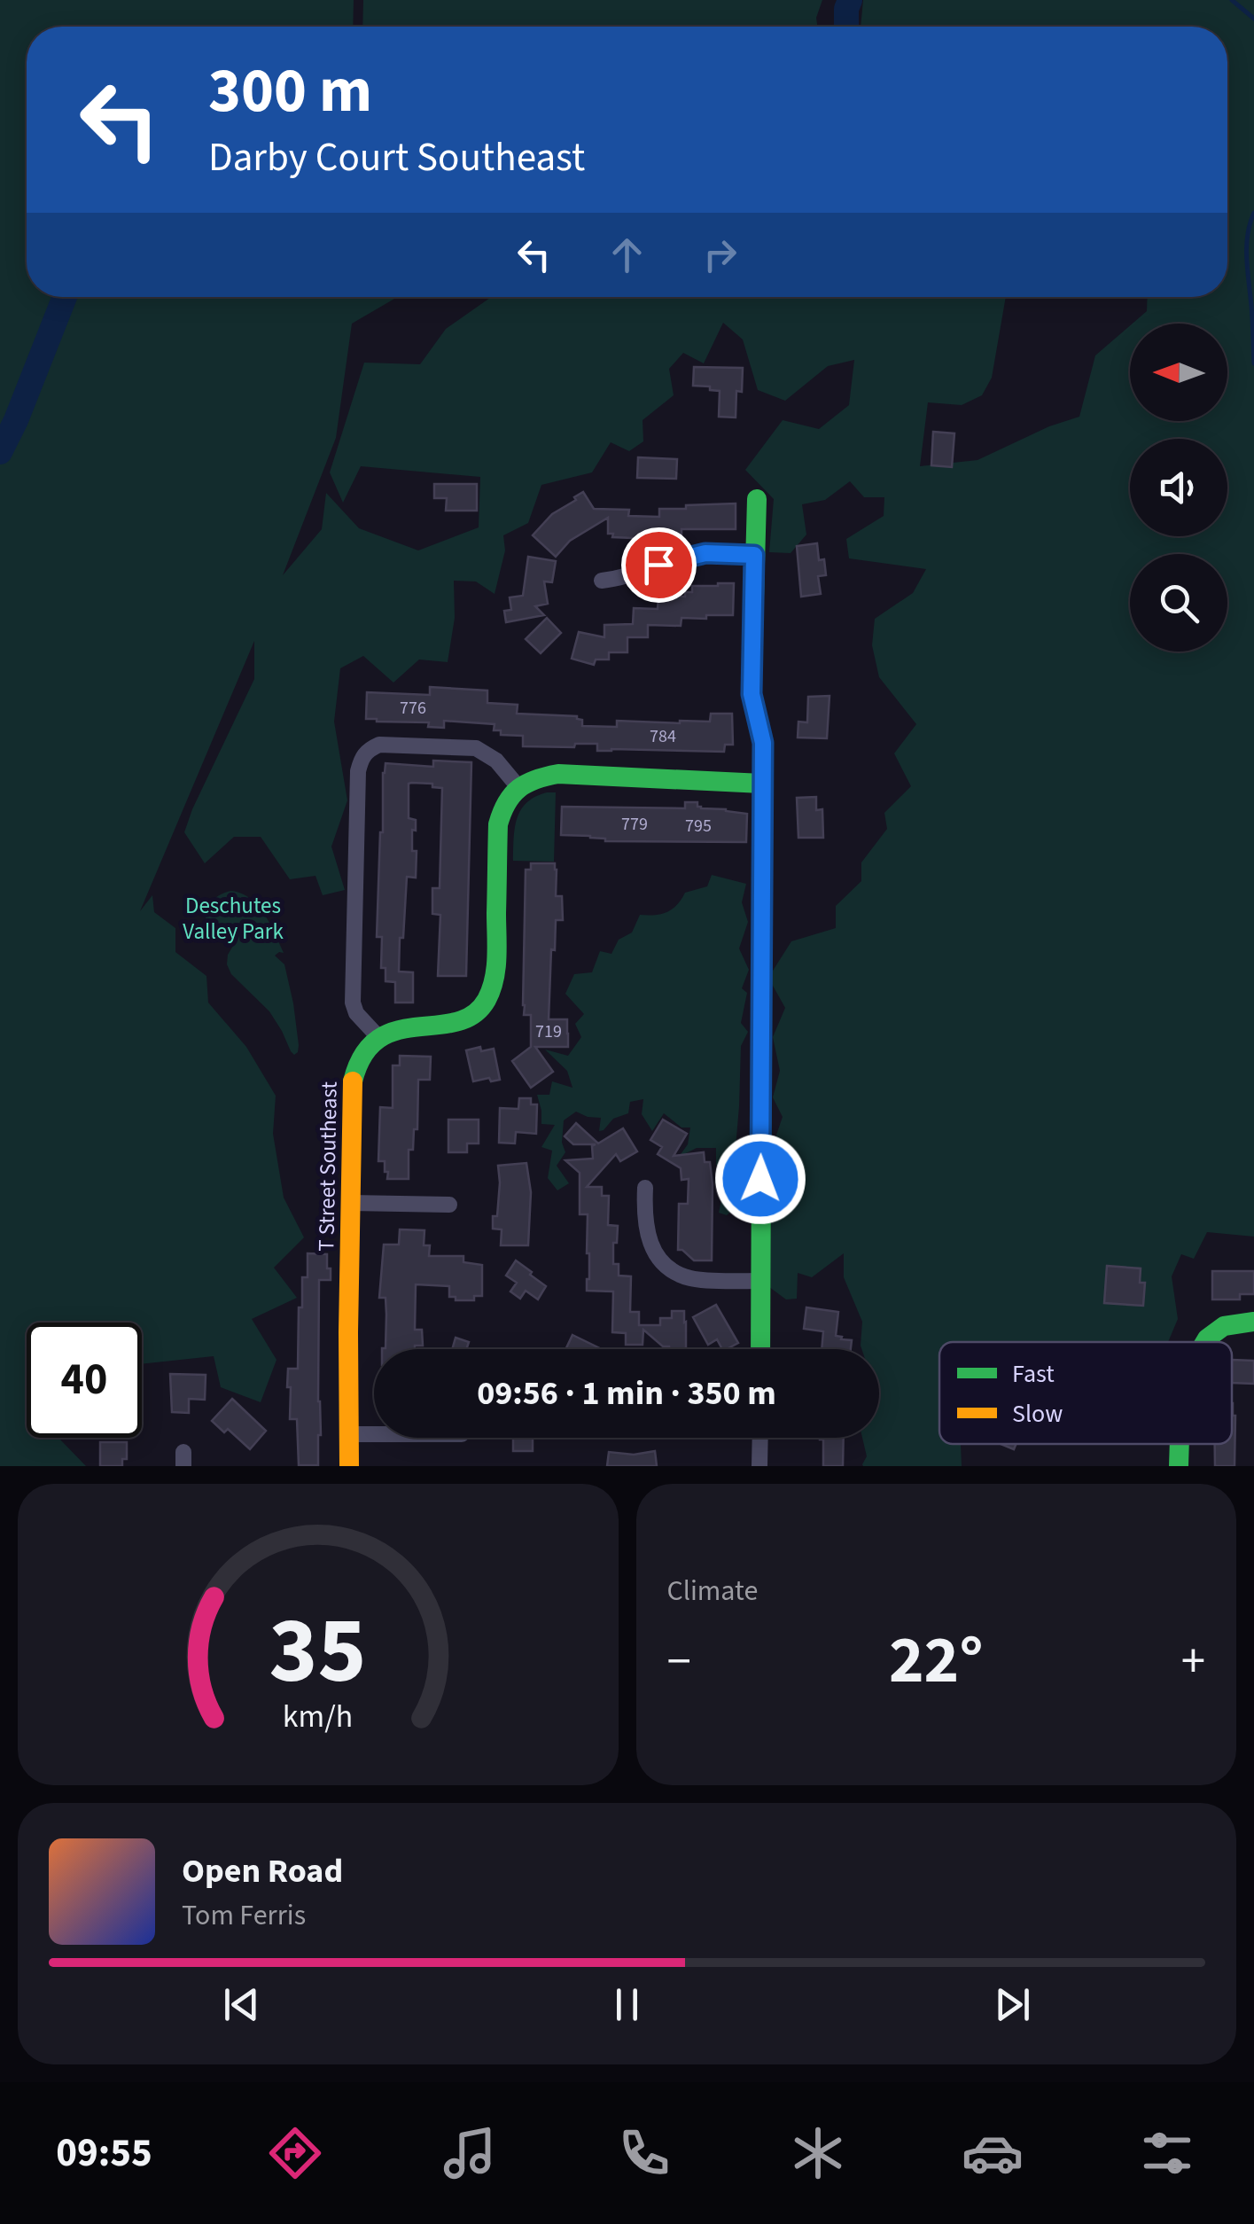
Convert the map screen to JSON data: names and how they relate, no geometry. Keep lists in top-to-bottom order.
{
  "streets": {
    "street": ["T Street Southeast"]
  },
  "parks": ["Deschutes Valley Park"],
  "house_numbers": [
    "776",
    "784",
    "779",
    "795",
    "719"
  ],
  "legend": ["Fast", "Slow"],
  "north": "left",
  "page": {
    "turn": ["300 m", "Darby Court Southeast"],
    "limit": "40",
    "trip": "09:56 · 1 min · 350 m",
    "tile": "Climate",
    "heat": ["−", "22°", "+"],
    "song": ["Open Road", "Tom Ferris"],
    "tabs": "09:55",
    "gauge": ["35", "km/h"]
  }
}
